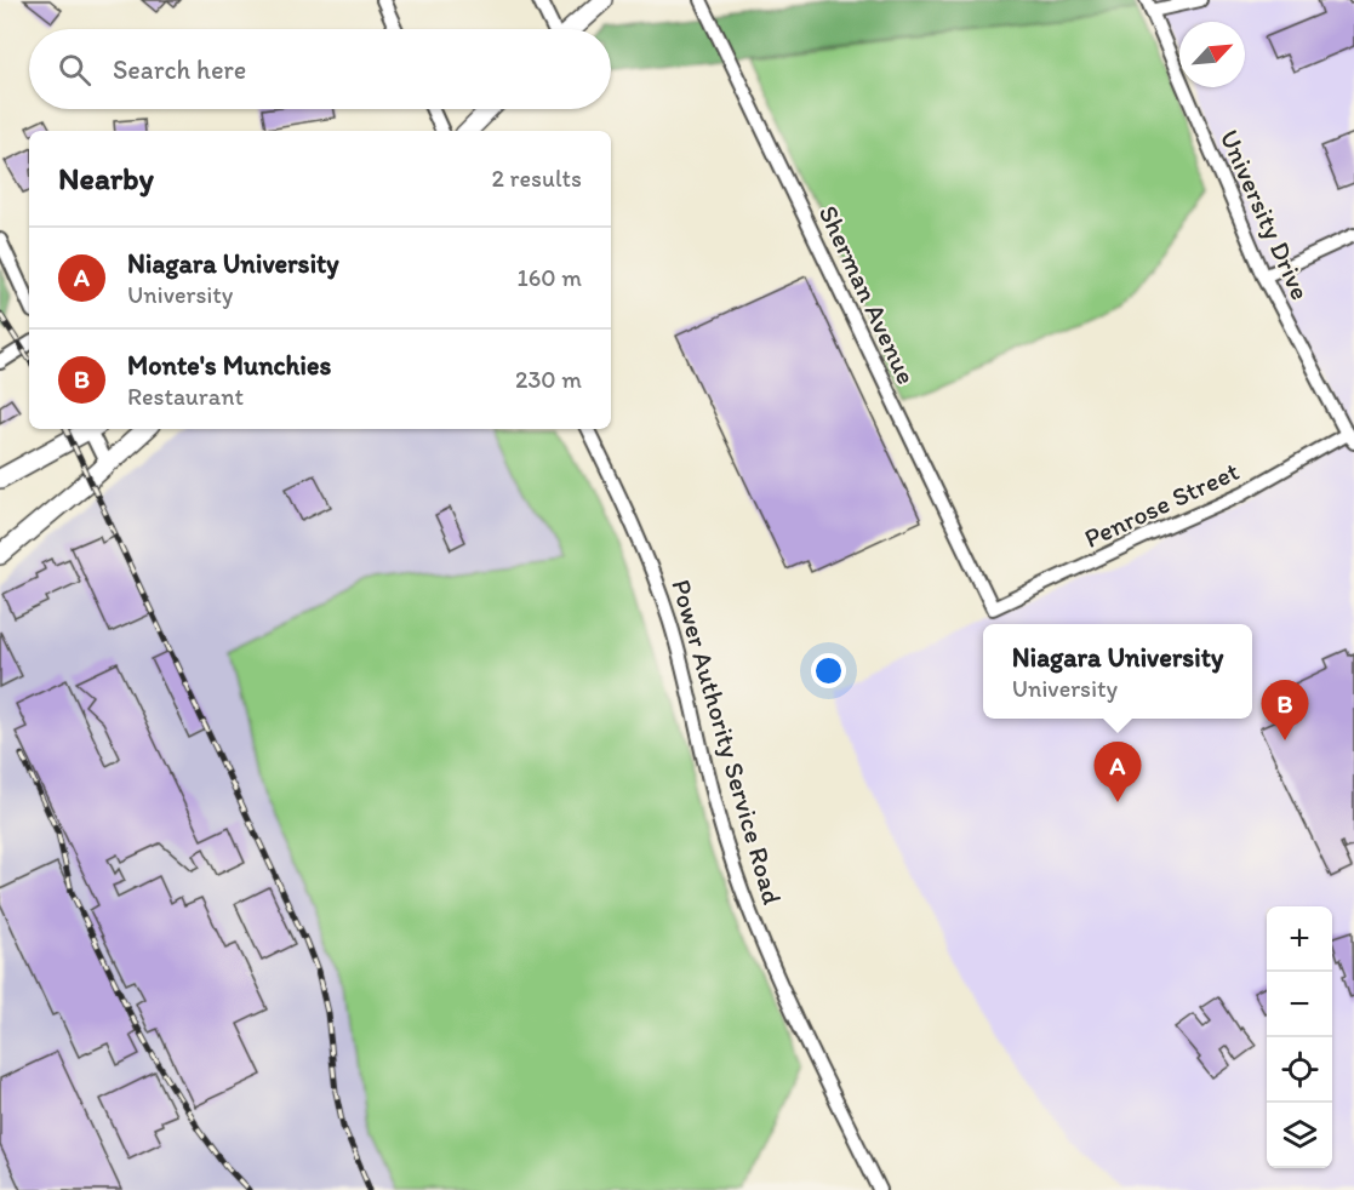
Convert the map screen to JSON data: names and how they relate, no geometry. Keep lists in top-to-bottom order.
{
  "streets": {
    "street": [
      "University Drive",
      "Sherman Avenue",
      "Penrose Street",
      "Power Authority Service Road"
    ]
  },
  "crossings": [
    ["University Drive", "Penrose Street"],
    ["Sherman Avenue", "Penrose Street"]
  ],
  "north": "top right",
  "page": {
    "search": "Search here",
    "heading": ["Nearby", "2 results"],
    "list": [
      {
        "mark": "A",
        "name": "Niagara University",
        "note": "University",
        "value": "160 m"
      },
      {
        "mark": "B",
        "name": "Monte's Munchies",
        "note": "Restaurant",
        "value": "230 m"
      }
    ],
    "popup": ["Niagara University", "University"],
    "pins": ["B", "A"],
    "map_buttons": ["+", "−"]
  }
}
